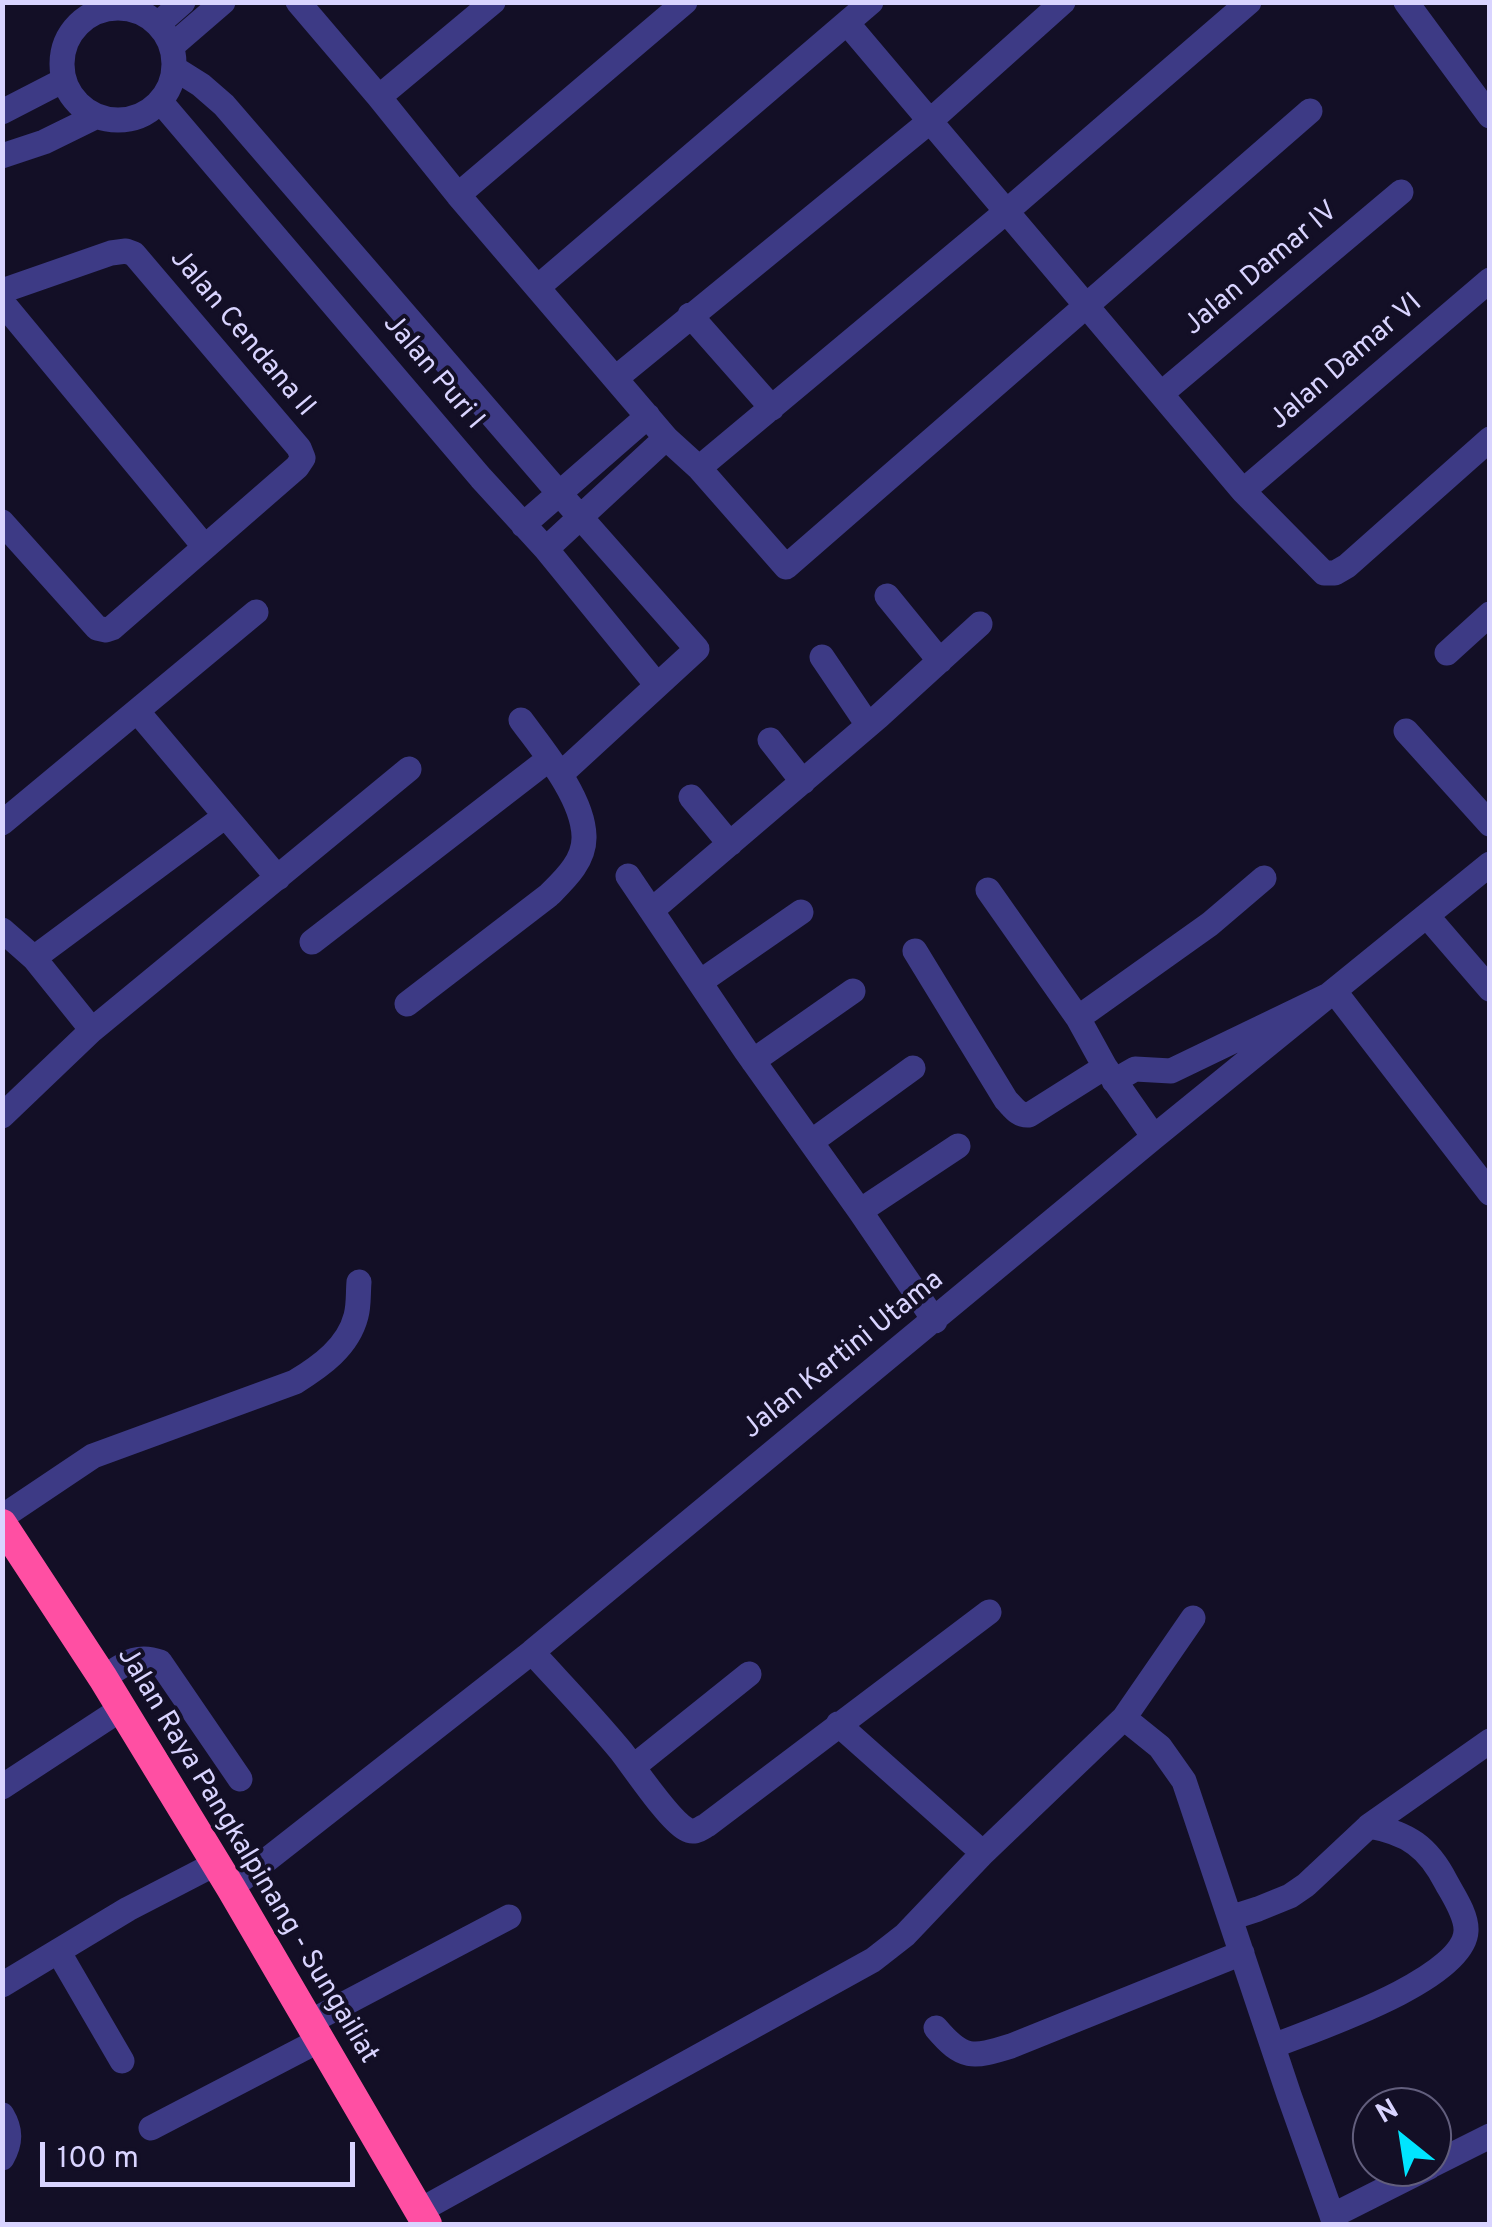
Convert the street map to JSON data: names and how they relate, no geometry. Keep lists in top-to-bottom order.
{
  "streets": {
    "highway": ["Jalan Raya Pangkalpinang - Sungailiat"],
    "street": [
      "Jalan Damar IV",
      "Jalan Cendana II",
      "Jalan Damar VI",
      "Jalan Puri I",
      "Jalan Kartini Utama"
    ]
  },
  "crossings": [
    ["Jalan Kartini Utama", "Jalan Raya Pangkalpinang - Sungailiat"]
  ],
  "scale_bar": "100 m",
  "north": "top left"
}
